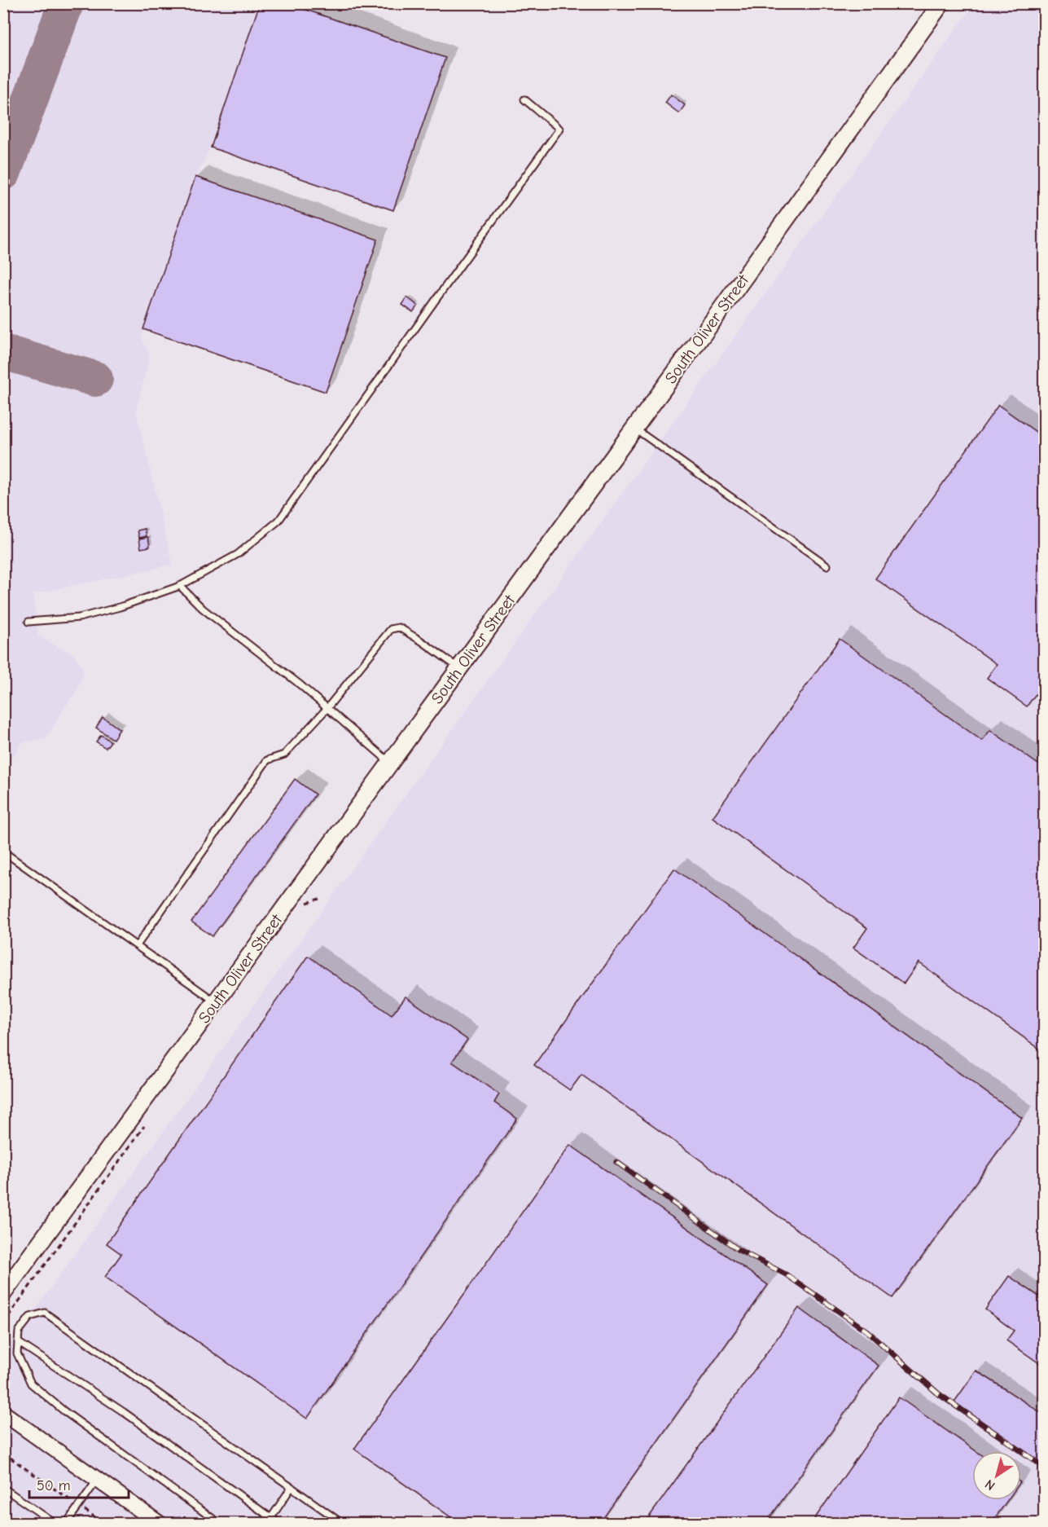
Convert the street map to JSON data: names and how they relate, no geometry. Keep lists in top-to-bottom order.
{
  "streets": {
    "main road": ["South Oliver Street"]
  },
  "scale_bar": "50 m",
  "north": "bottom left"
}
